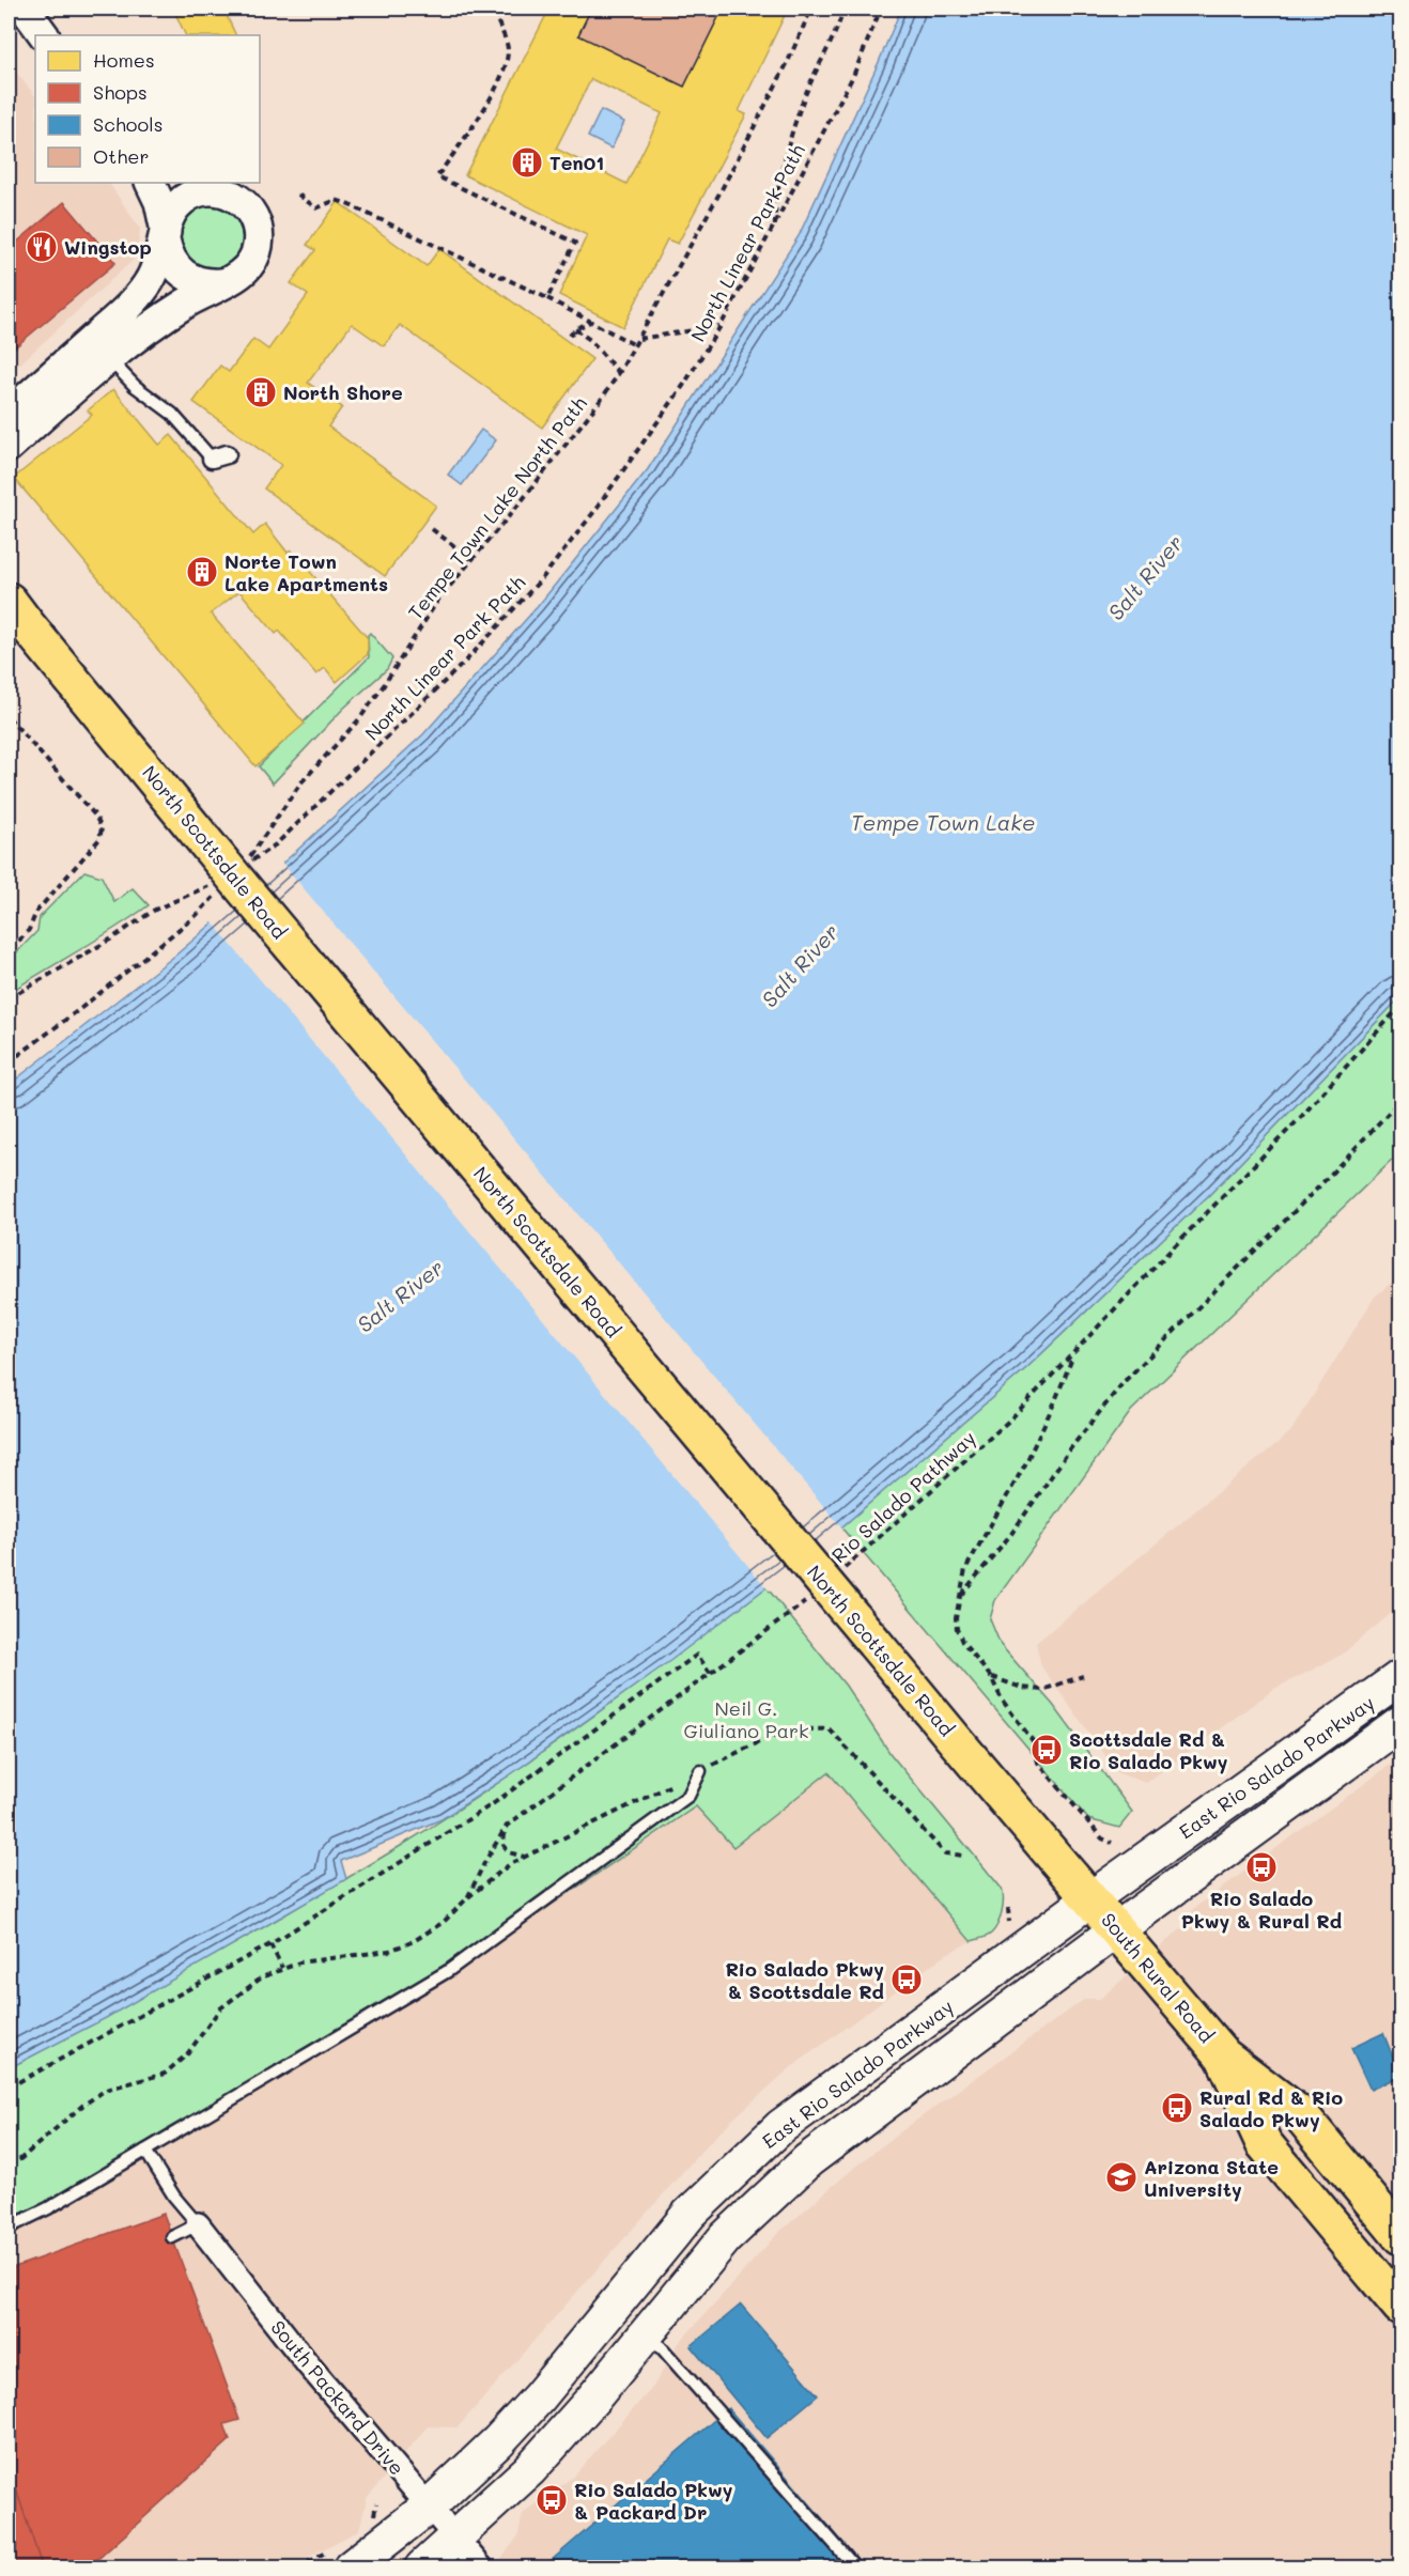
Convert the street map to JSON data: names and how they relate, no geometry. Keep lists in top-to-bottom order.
{
  "streets": {
    "main road": ["North Scottsdale Road", "East Rio Salado Parkway", "South Rural Road"],
    "street": ["South Packard Drive"],
    "path": ["North Linear Park Path", "Tempe Town Lake North Path", "Rio Salado Pathway"]
  },
  "crossings": [
    ["North Linear Park Path", "Tempe Town Lake North Path"],
    ["North Scottsdale Road", "East Rio Salado Parkway"],
    ["North Scottsdale Road", "South Rural Road"],
    ["East Rio Salado Parkway", "South Rural Road"],
    ["East Rio Salado Parkway", "South Packard Drive"]
  ],
  "water": ["Salt River", "Tempe Town Lake"],
  "parks": ["Neil G. Giuliano Park"],
  "places": {
    "building": ["Ten01", "North Shore", "Norte Town Lake Apartments"],
    "restaurant": ["Wingstop"],
    "bus stop": [
      "Scottsdale Rd & Rio Salado Pkwy",
      "Rio Salado Pkwy & Rural Rd",
      "Rio Salado Pkwy & Scottsdale Rd",
      "Rural Rd & Rio Salado Pkwy",
      "Rio Salado Pkwy & Packard Dr"
    ],
    "school or university": ["Arizona State University"]
  },
  "legend": [
    "Homes",
    "Shops",
    "Schools",
    "Other"
  ]
}
